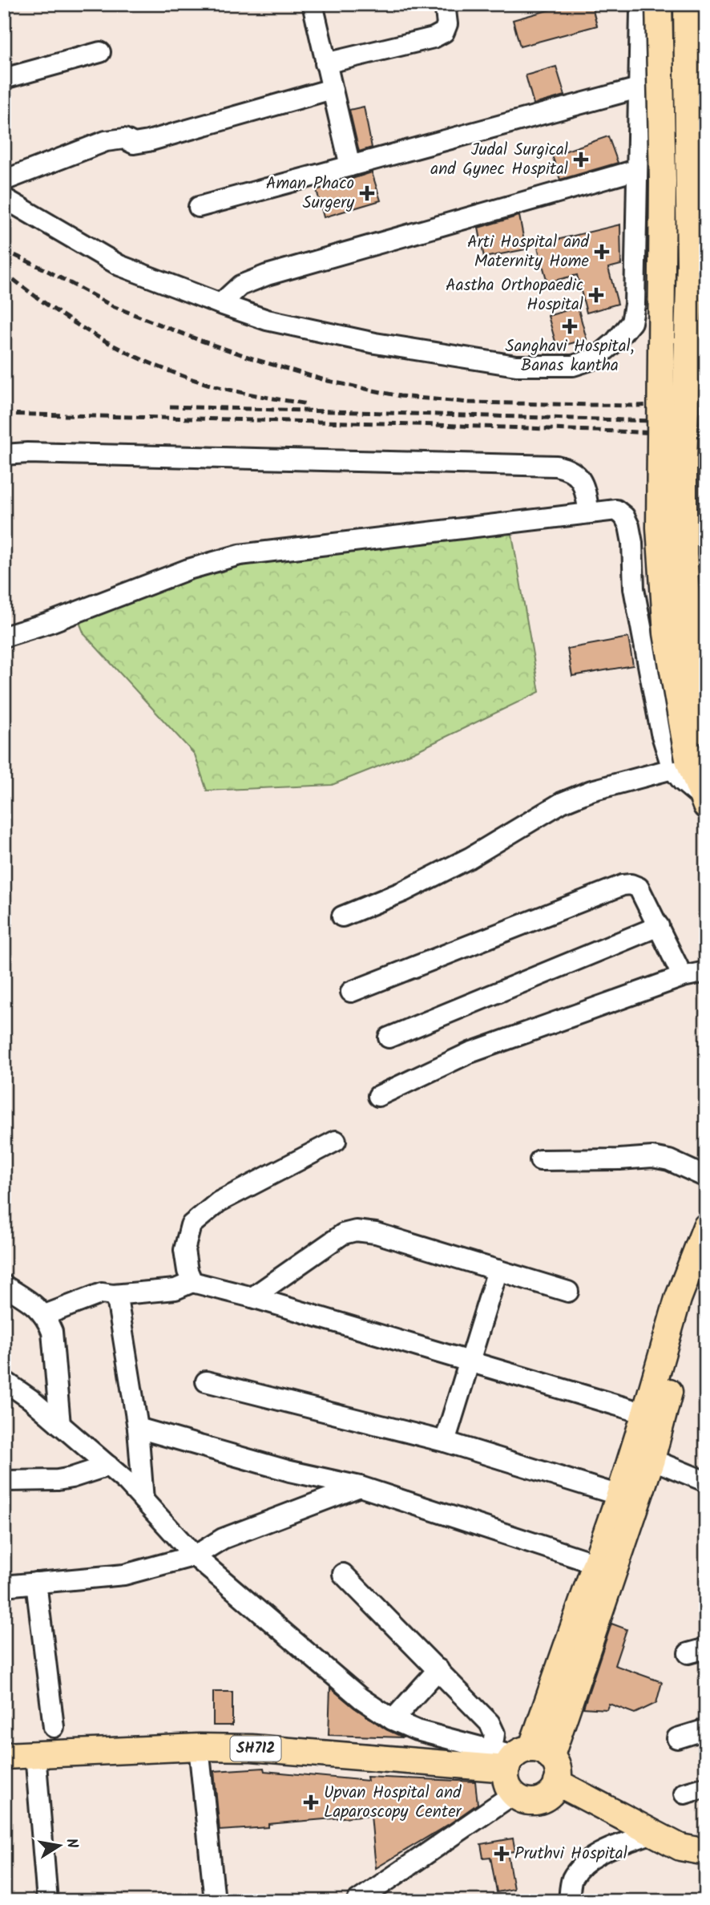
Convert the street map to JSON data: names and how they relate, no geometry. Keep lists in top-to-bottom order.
{
  "streets": {
    "main road": ["SH712"]
  },
  "places": {
    "health": [
      "Judal Surgical and Gynec Hospital",
      "Aman Phaco Surgery",
      "Arti Hospital and Maternity Home",
      "Aastha Orthopaedic Hospital",
      "Sanghavi Hospital, Banas kantha",
      "Upvan Hospital and Laparoscopy Center",
      "Pruthvi Hospital"
    ]
  },
  "north": "right"
}
